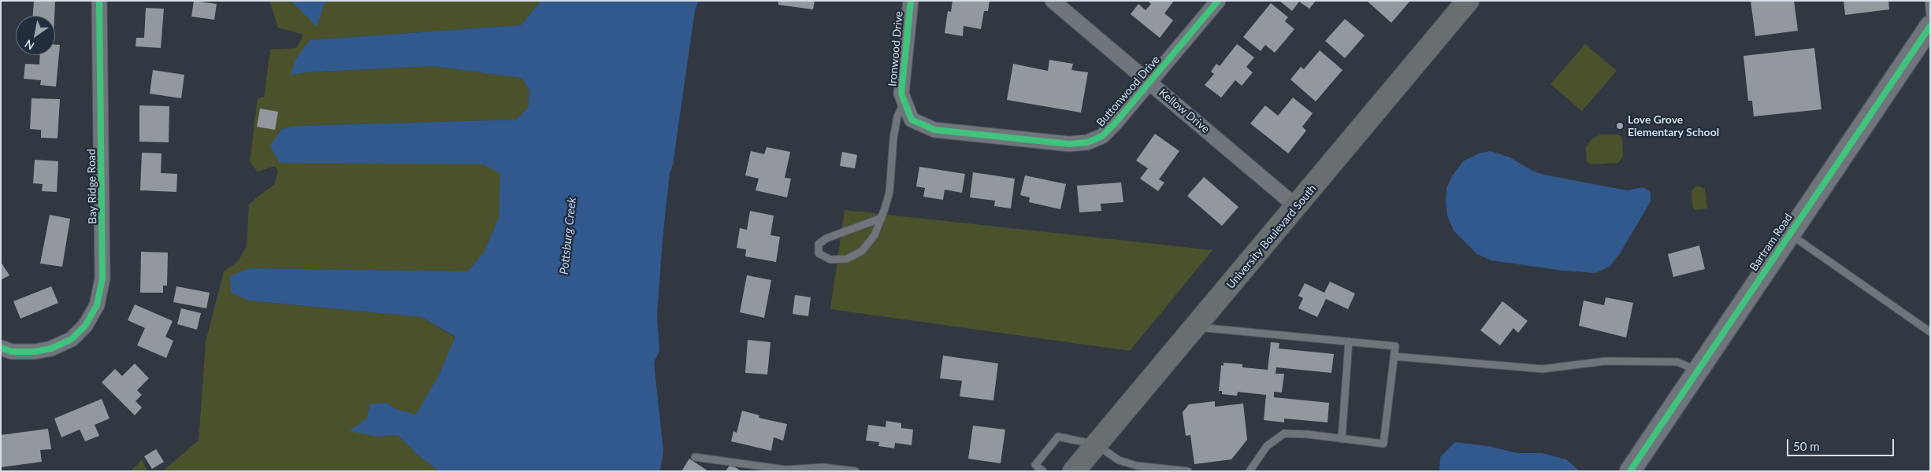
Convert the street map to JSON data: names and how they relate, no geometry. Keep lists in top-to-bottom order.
{
  "streets": {
    "main road": ["University Boulevard South"],
    "street": [
      "Ironwood Drive",
      "Buttonwood Drive",
      "Kellow Drive",
      "Bay Ridge Road",
      "Bartram Road"
    ]
  },
  "crossings": [
    ["Ironwood Drive", "Buttonwood Drive"],
    ["Buttonwood Drive", "Kellow Drive"],
    ["Kellow Drive", "University Boulevard South"]
  ],
  "water": ["Pottsburg Creek"],
  "places": ["Love Grove Elementary School"],
  "scale_bar": "50 m",
  "north": "bottom left"
}
